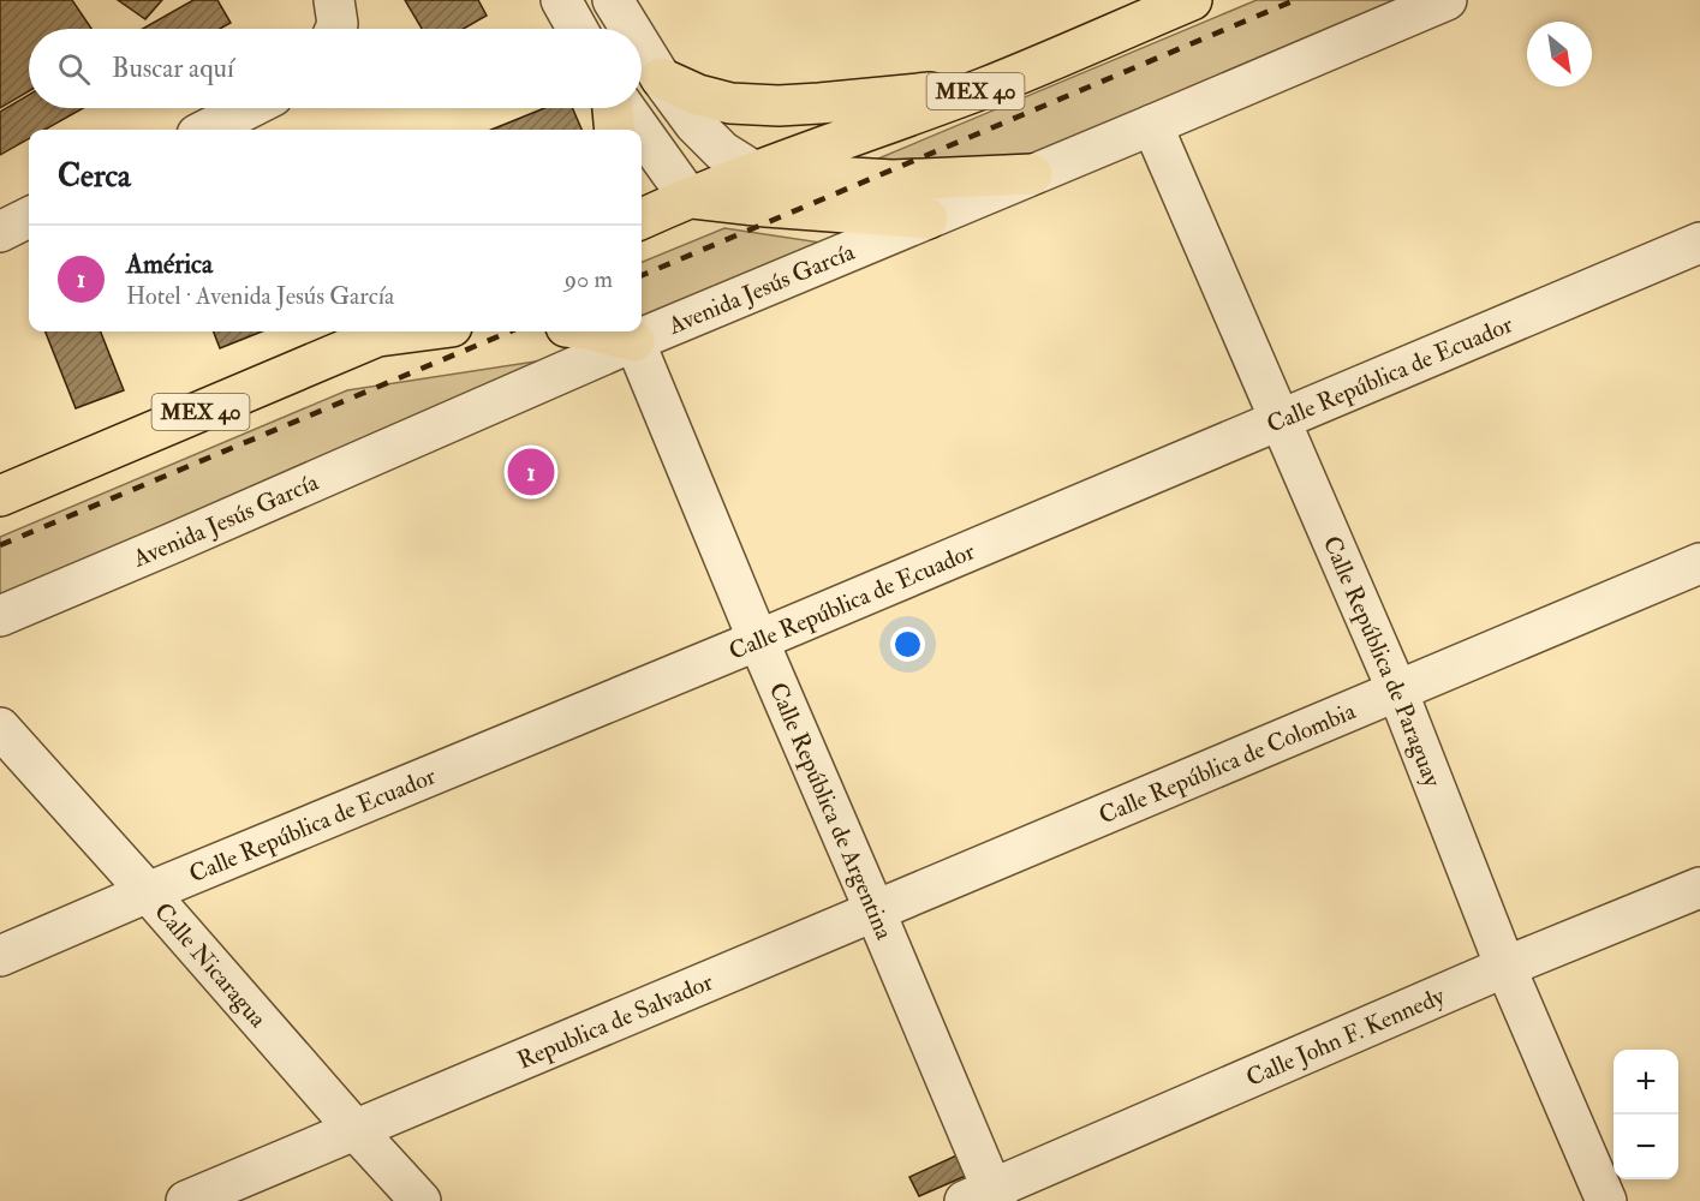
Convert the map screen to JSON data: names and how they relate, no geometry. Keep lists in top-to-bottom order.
{
  "streets": {
    "main road": ["MEX 40"],
    "street": [
      "Avenida Jesús García",
      "Calle República de Ecuador",
      "Calle República de Paraguay",
      "Calle República de Colombia",
      "Calle República de Argentina",
      "Calle Nicaragua",
      "Republica de Salvador",
      "Calle John F. Kennedy"
    ]
  },
  "crossings": [
    ["Avenida Jesús García", "Calle República de Paraguay"],
    ["Avenida Jesús García", "Calle República de Argentina"],
    ["Calle República de Ecuador", "Calle República de Paraguay"],
    ["Calle República de Ecuador", "Calle República de Argentina"],
    ["Calle República de Ecuador", "Calle Nicaragua"],
    ["Calle República de Paraguay", "Calle República de Colombia"],
    ["Calle República de Paraguay", "Calle John F. Kennedy"],
    ["Calle República de Colombia", "Calle República de Argentina"],
    ["Calle República de Colombia", "Republica de Salvador"],
    ["Calle República de Argentina", "Republica de Salvador"],
    ["Calle República de Argentina", "Calle John F. Kennedy"],
    ["Calle Nicaragua", "Republica de Salvador"]
  ],
  "north": "bottom right",
  "page": {
    "search": "Buscar aquí",
    "heading": "Cerca",
    "list": [
      {
        "mark": "1",
        "name": "América",
        "note": "Hotel · Avenida Jesús García",
        "value": "90 m"
      }
    ],
    "pins": "1",
    "map_buttons": ["+", "−"]
  }
}
